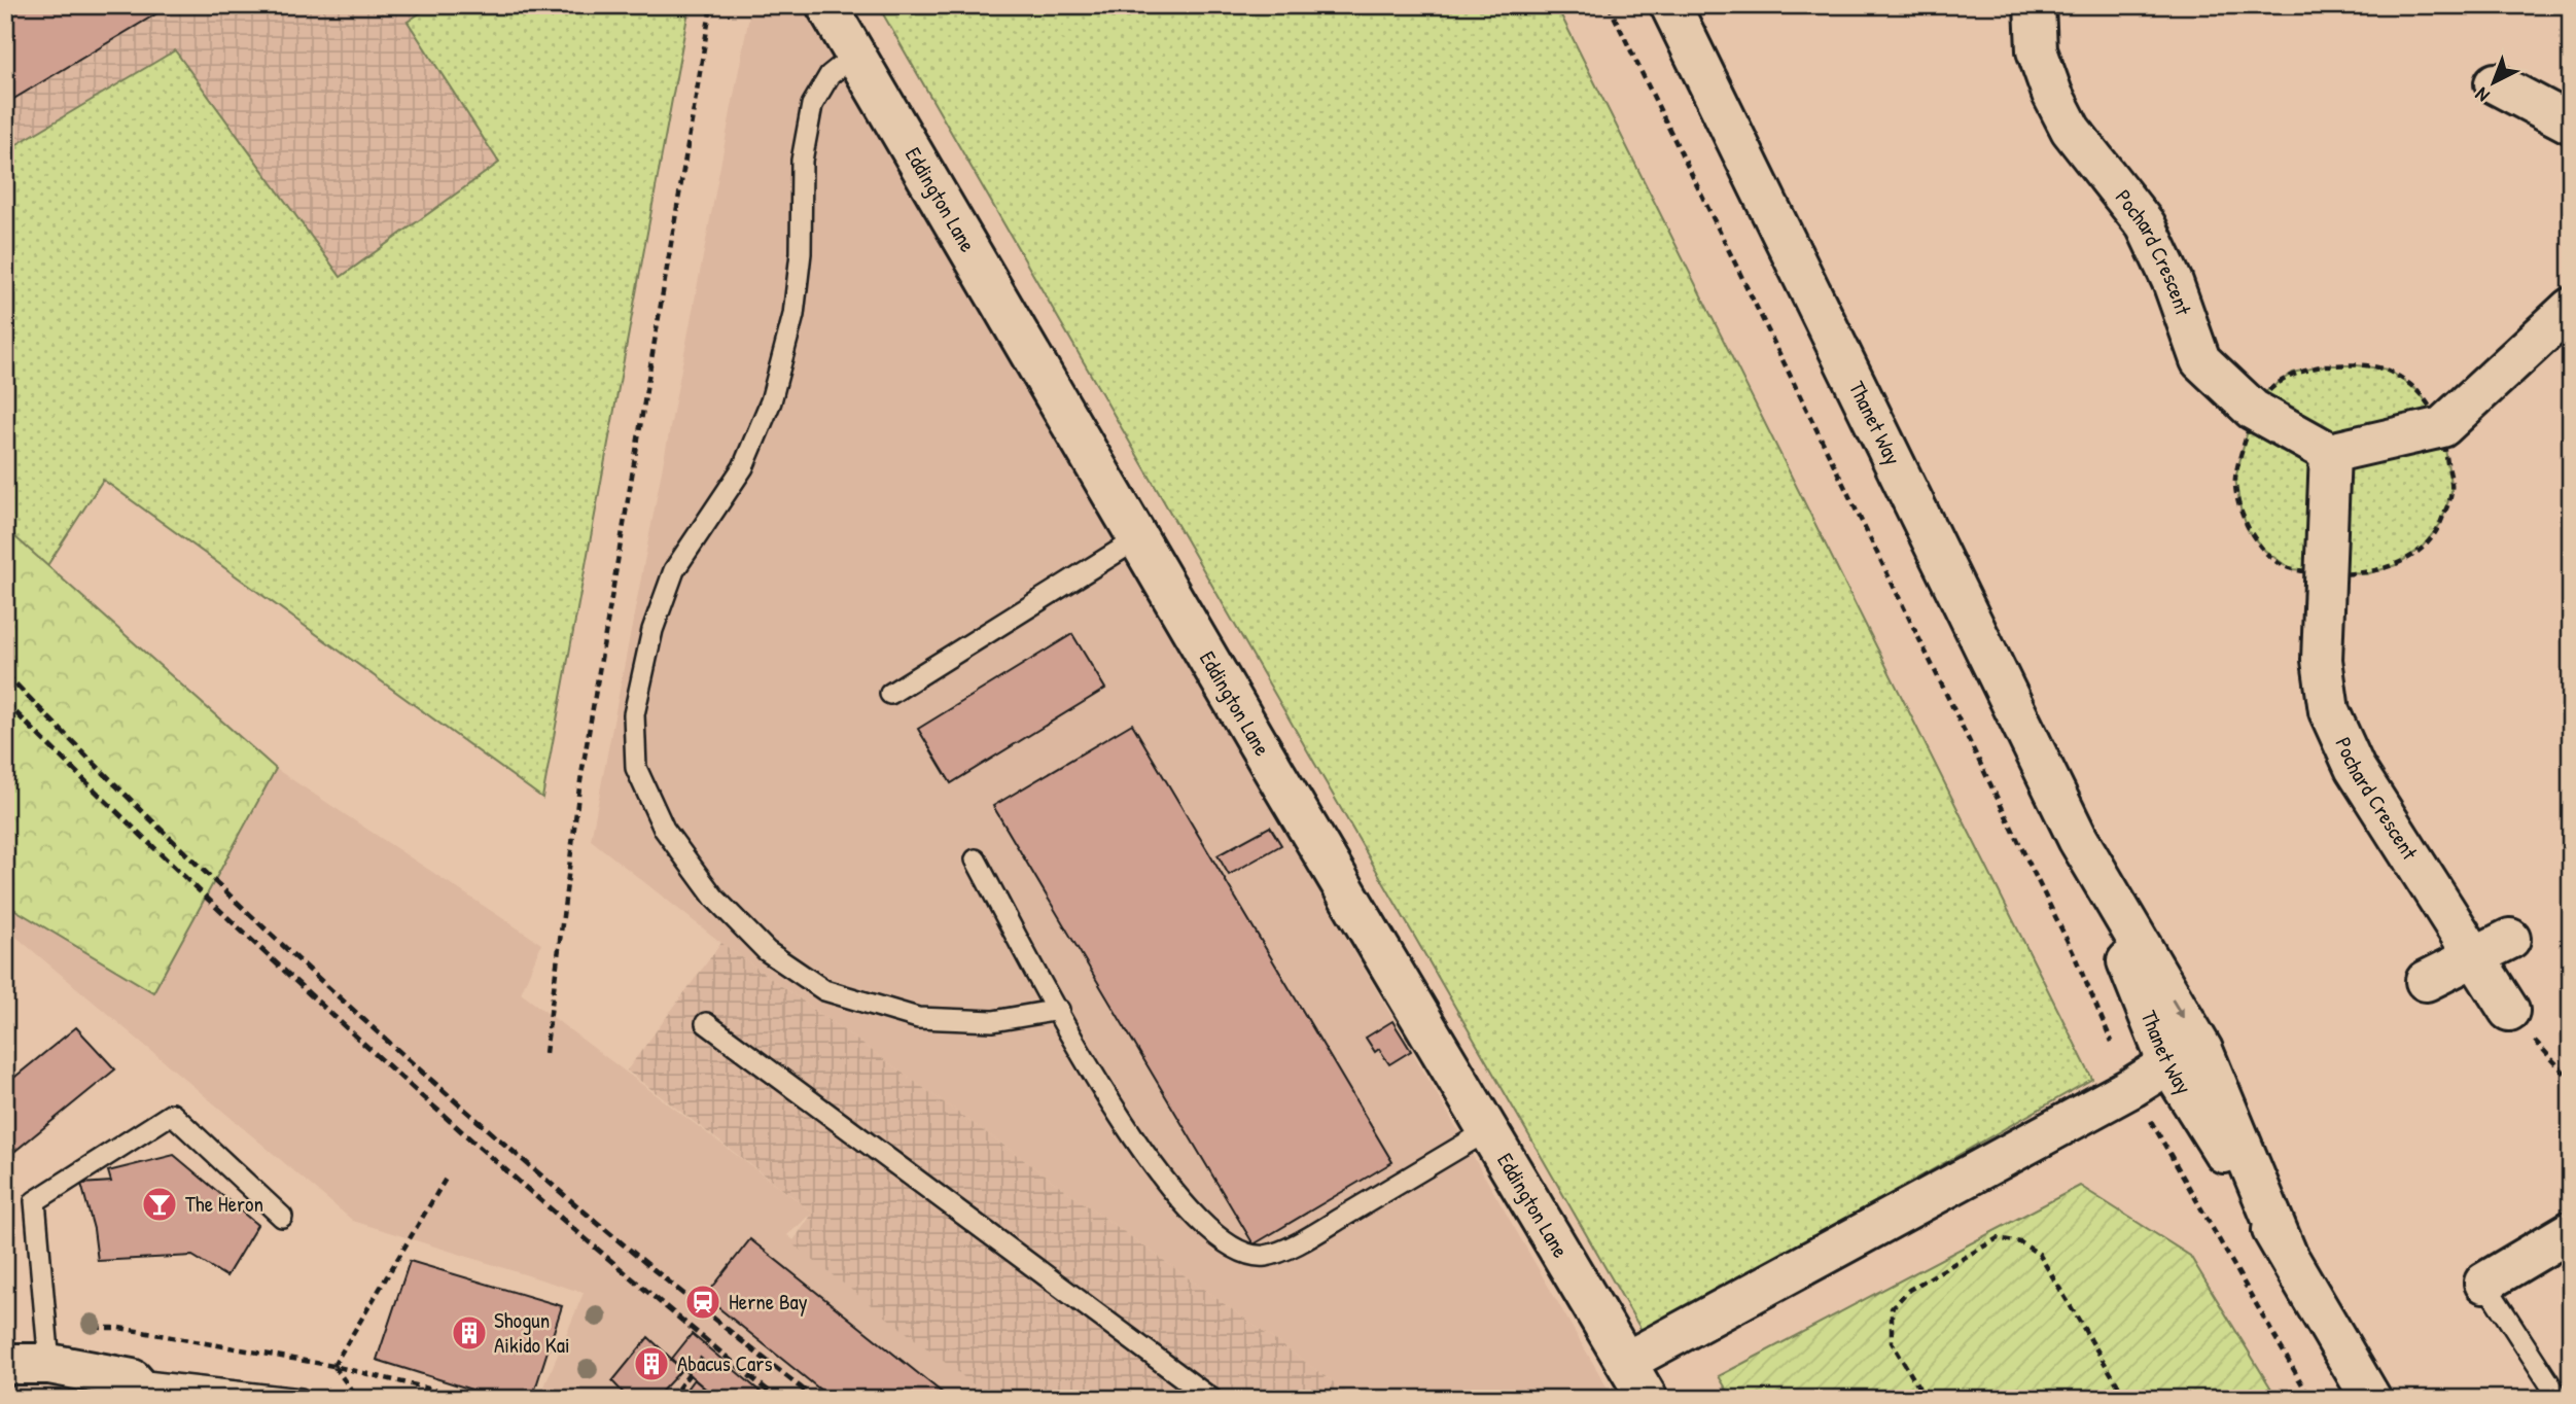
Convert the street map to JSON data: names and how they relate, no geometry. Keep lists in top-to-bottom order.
{
  "streets": {
    "street": ["Eddington Lane", "Pochard Crescent", "Thanet Way"]
  },
  "places": {
    "bar": ["The Heron"],
    "station": ["Herne Bay"],
    "building": ["Shogun Aikido Kai", "Abacus Cars"]
  },
  "north": "bottom left"
}
